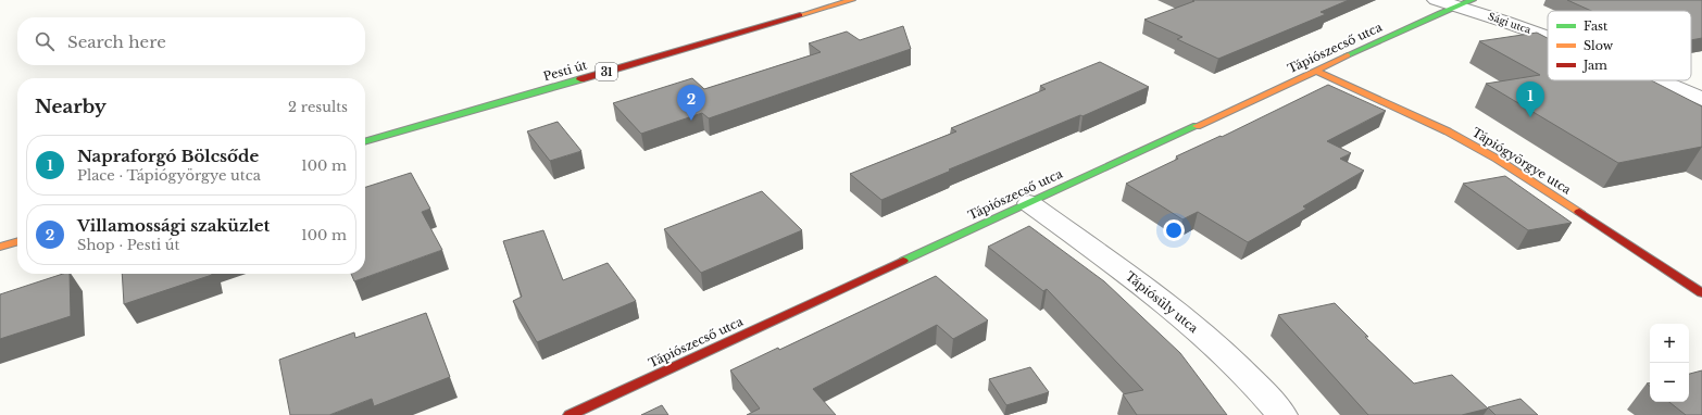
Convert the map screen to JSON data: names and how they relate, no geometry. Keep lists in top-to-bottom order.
{
  "streets": {
    "street": [
      "Sági utca",
      "Tápiószecső utca",
      "Pesti út",
      "31",
      "Tápiógyörgye utca",
      "Tápiósüly utca"
    ]
  },
  "crossings": [
    ["Sági utca", "Tápiószecső utca"],
    ["Tápiószecső utca", "Tápiógyörgye utca"],
    ["Tápiószecső utca", "Tápiósüly utca"]
  ],
  "legend": ["Fast", "Slow", "Jam"],
  "page": {
    "search": "Search here",
    "heading": ["Nearby", "2 results"],
    "pins": ["1", "2"],
    "list": [
      {
        "mark": "1",
        "name": "Napraforgó Bölcsőde",
        "note": "Place · Tápiógyörgye utca",
        "value": "100 m"
      },
      {
        "mark": "2",
        "name": "Villamossági szaküzlet",
        "note": "Shop · Pesti út",
        "value": "100 m"
      }
    ],
    "map_buttons": ["+", "−"]
  }
}
